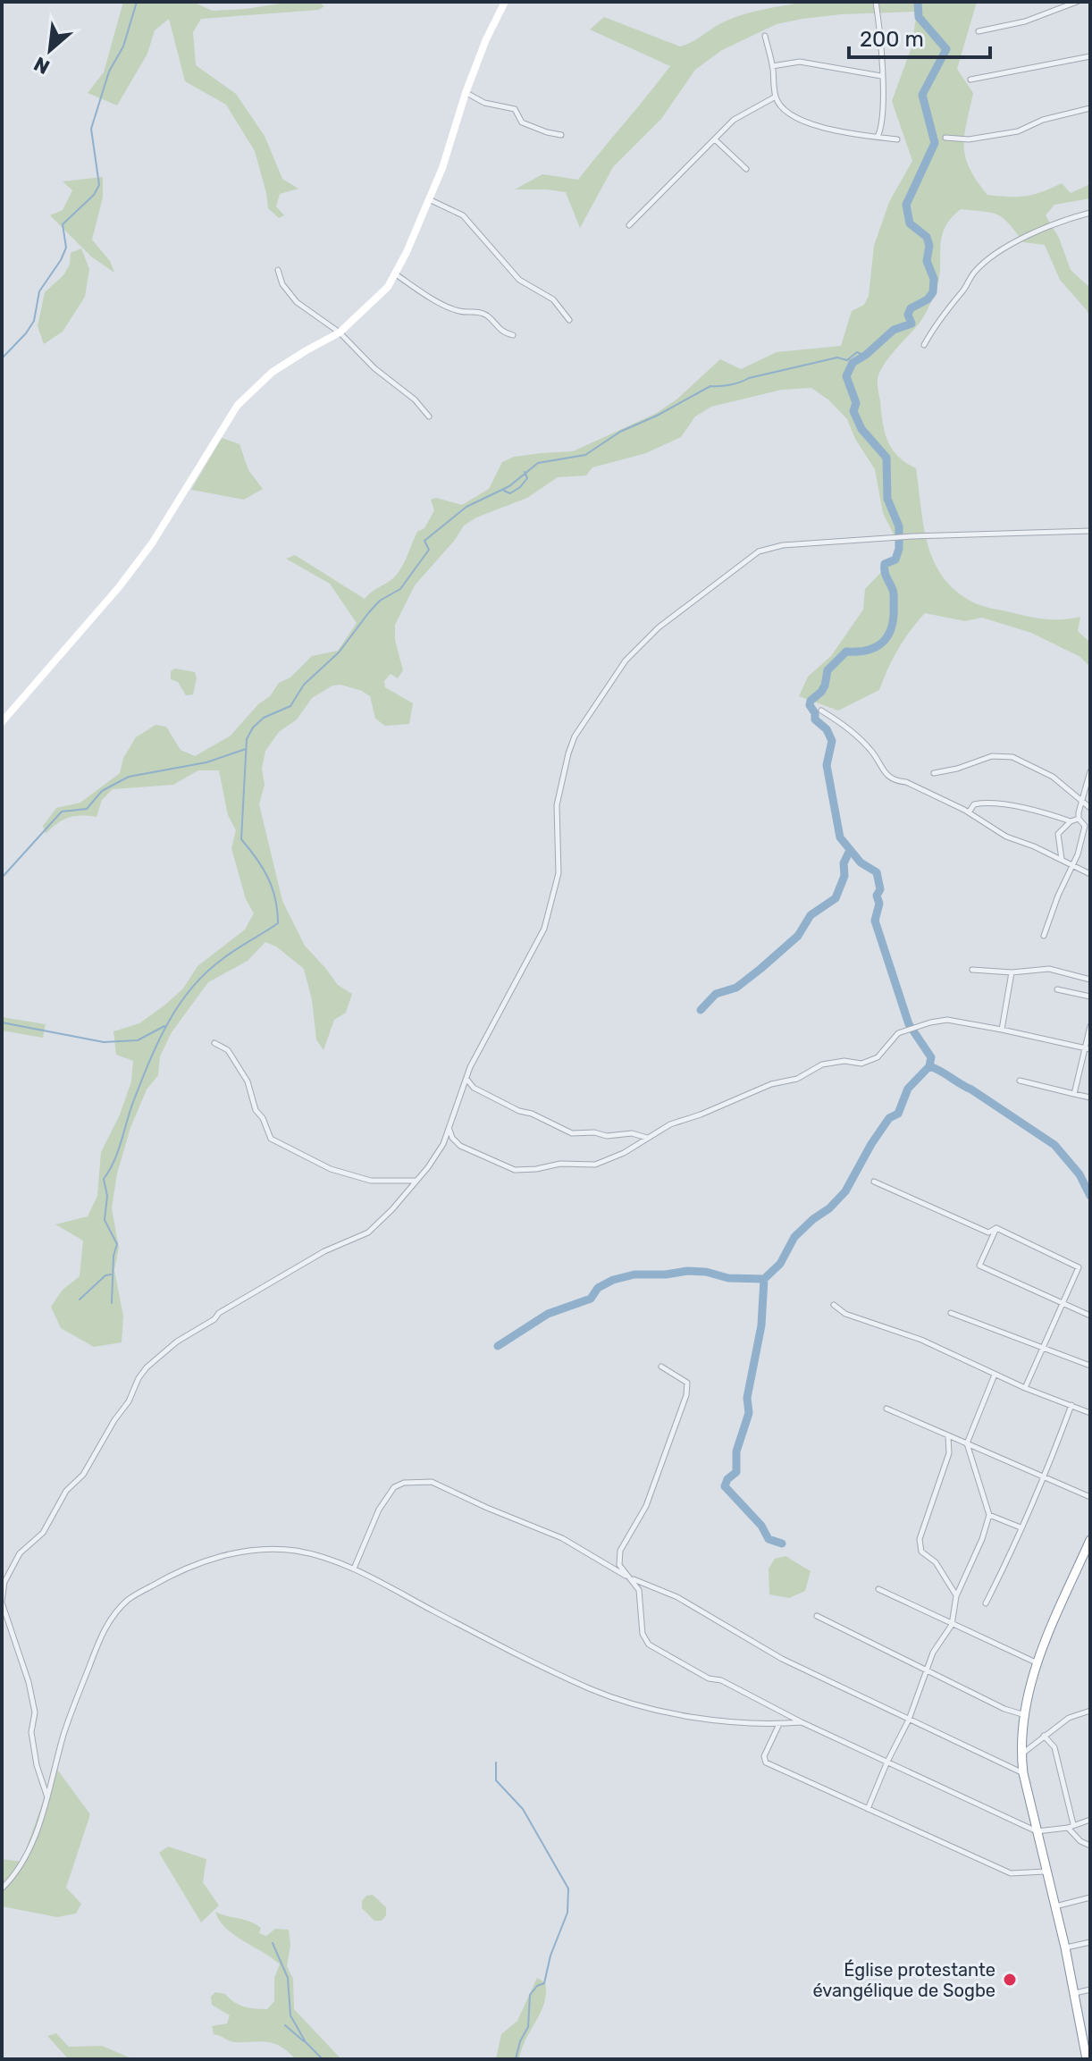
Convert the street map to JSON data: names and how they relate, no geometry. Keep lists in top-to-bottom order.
{
  "places": ["Église protestante évangélique de Sogbe"],
  "scale_bar": "200 m",
  "north": "bottom left"
}
